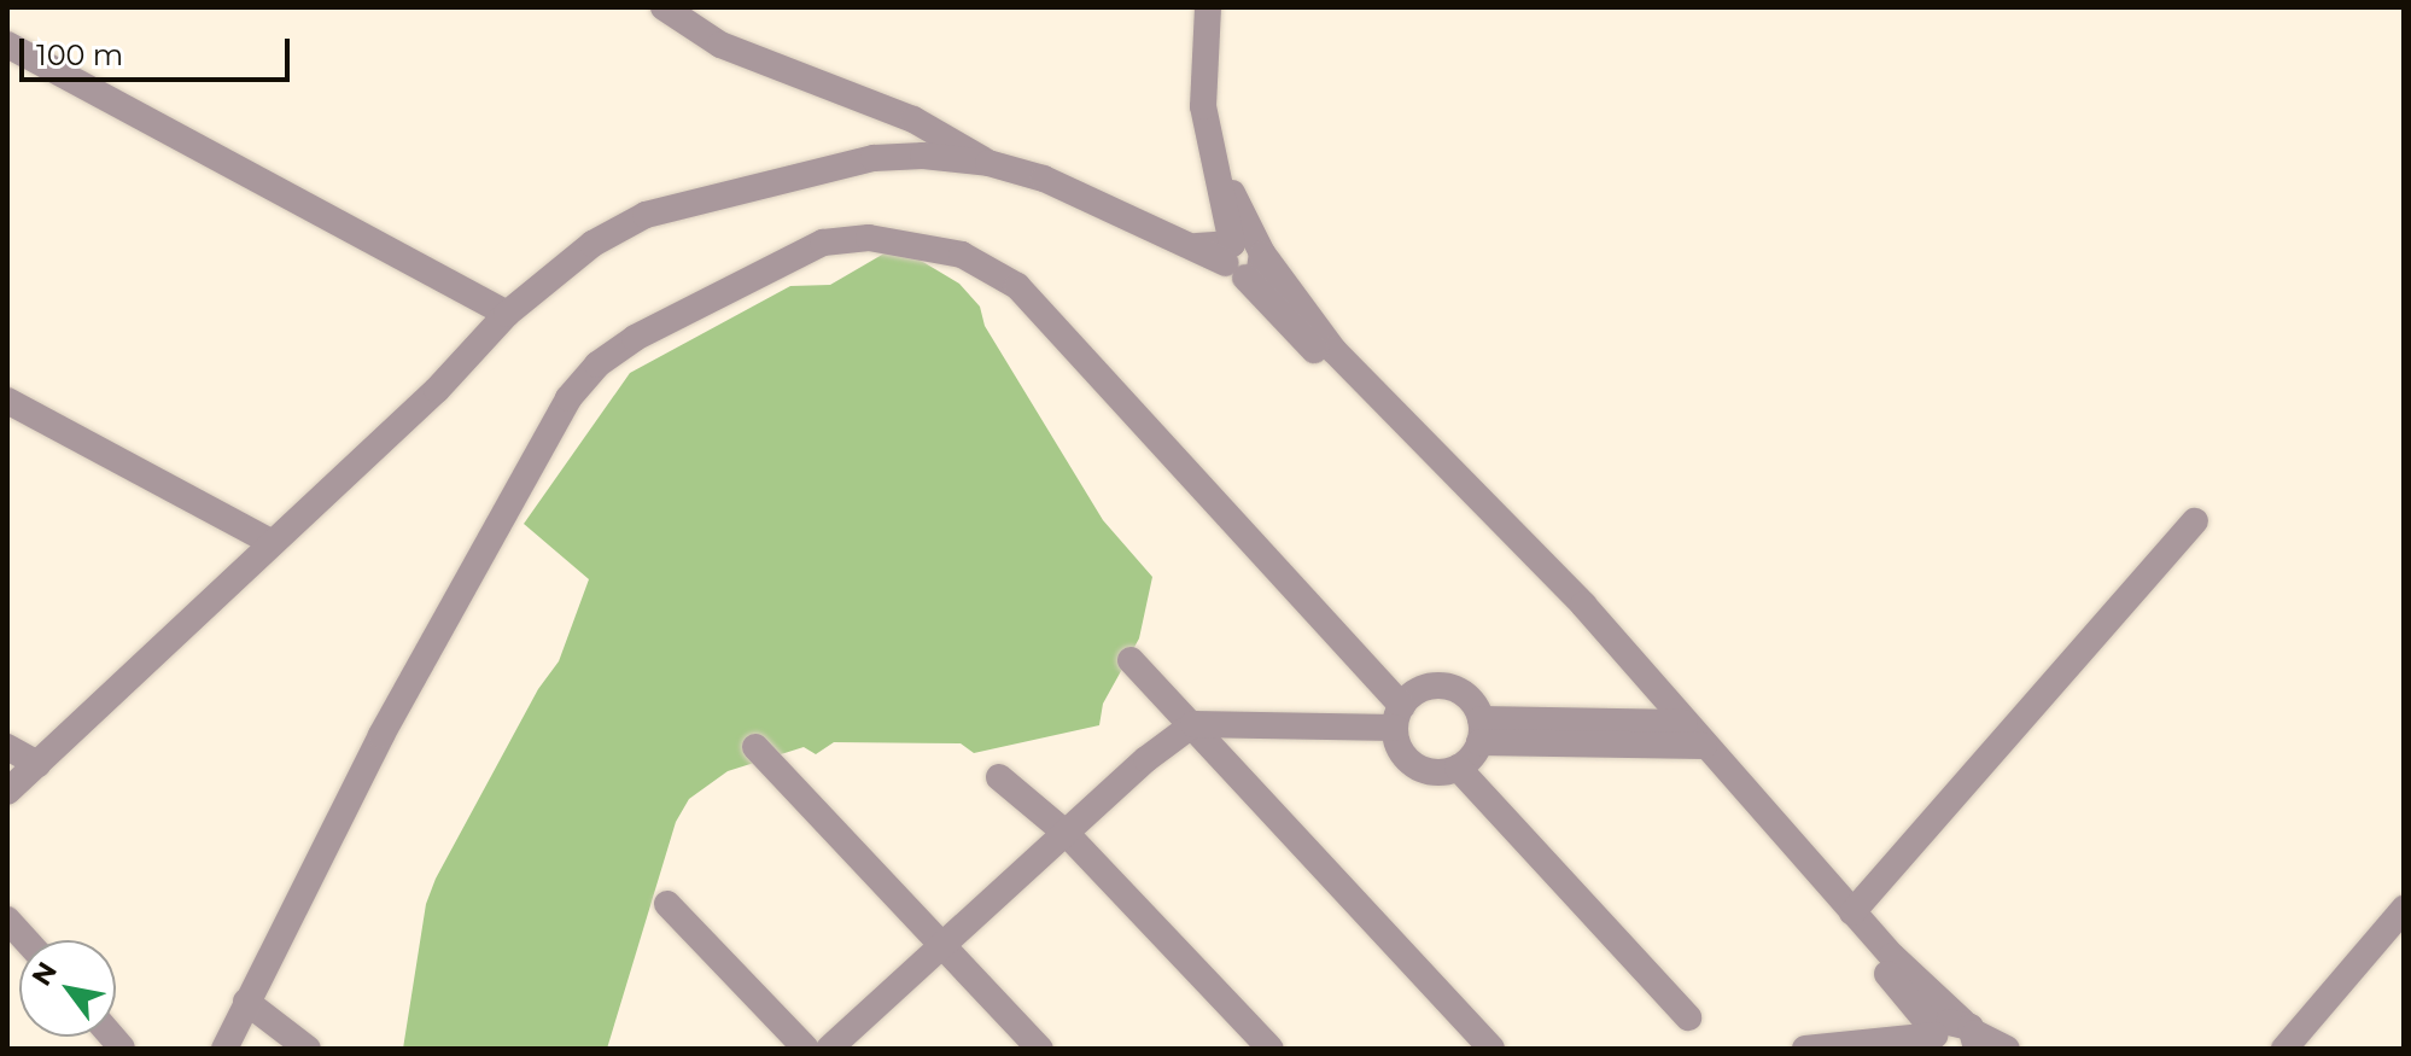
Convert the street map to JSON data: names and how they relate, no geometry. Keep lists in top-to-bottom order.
{
  "scale_bar": "100 m",
  "north": "top left"
}
